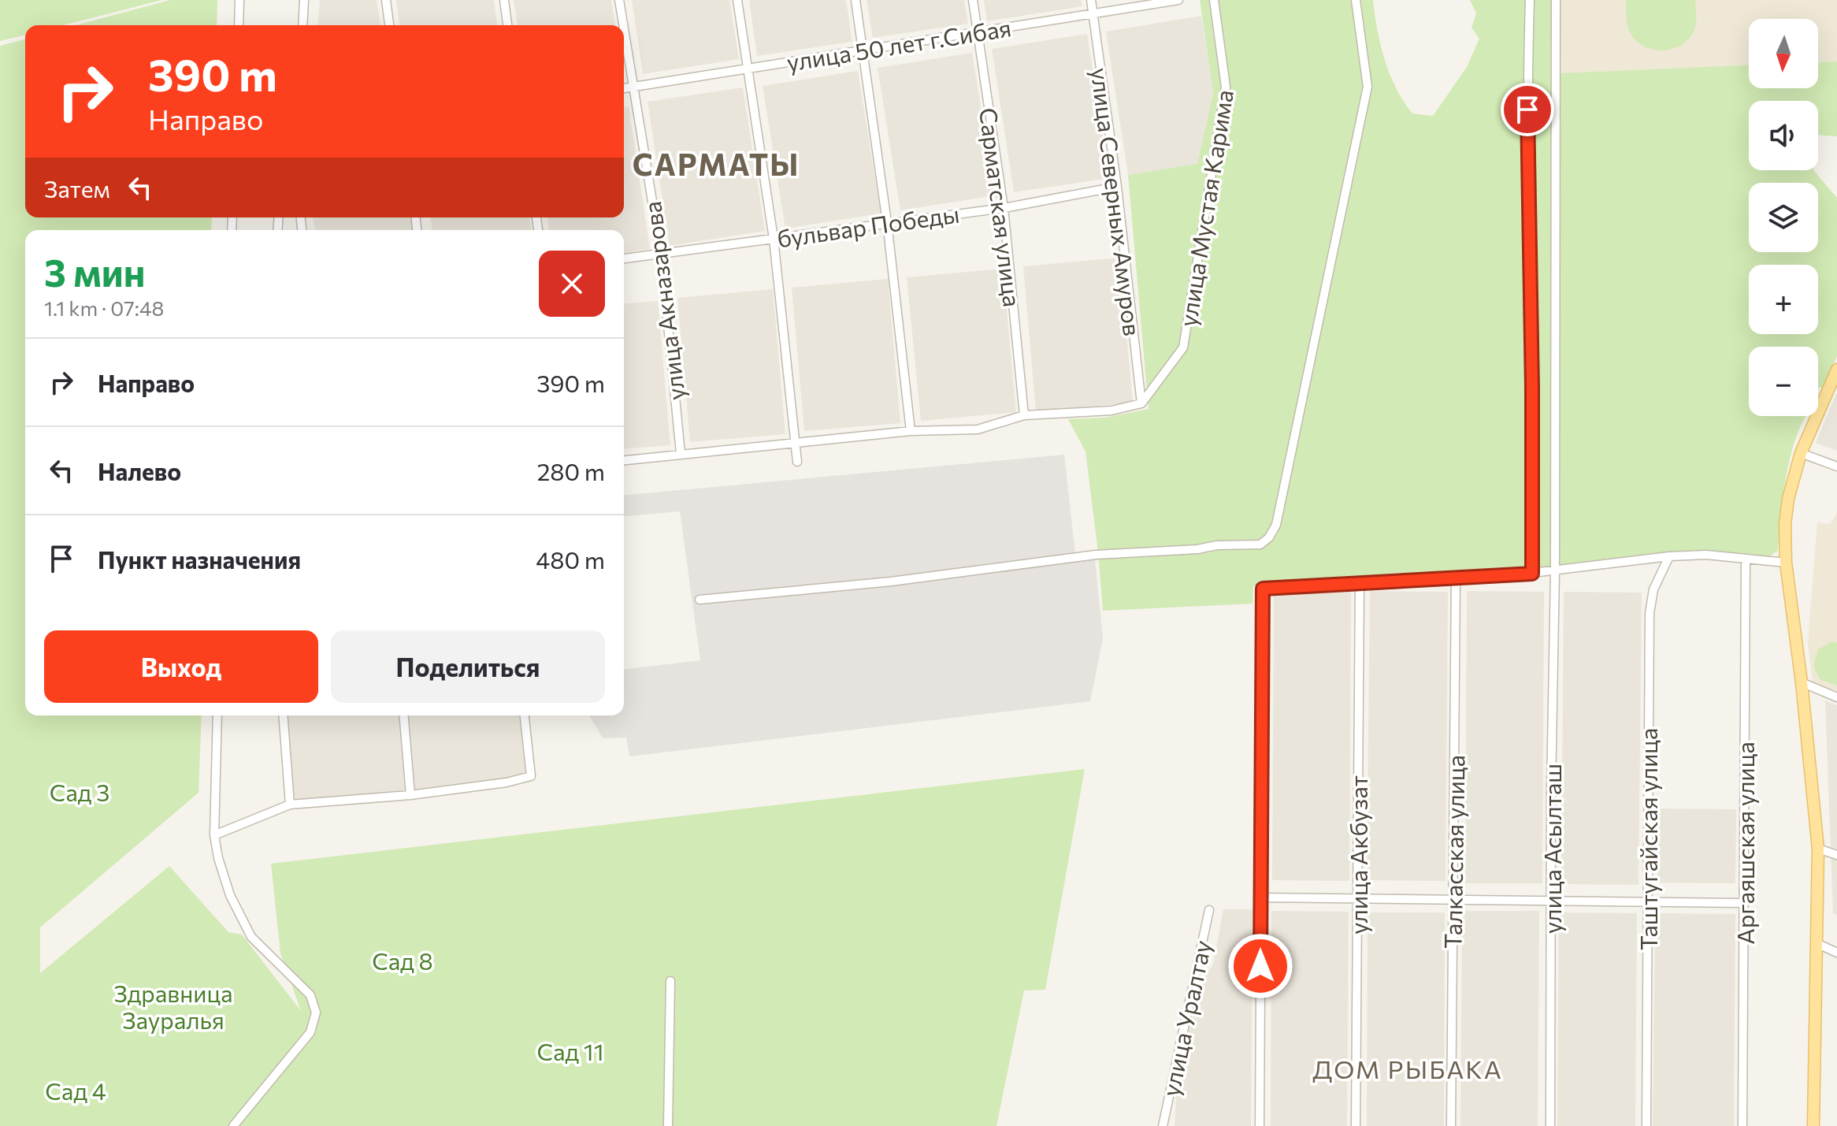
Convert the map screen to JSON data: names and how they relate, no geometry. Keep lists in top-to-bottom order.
{
  "streets": {
    "street": [
      "улица 50 лет г.Сибая",
      "улица Северных Амуров",
      "Сарматская улица",
      "улица Мустая Карима",
      "бульвар Победы",
      "улица Акназарова",
      "Таштугайская улица",
      "Аргаяшская улица",
      "улица Асылташ",
      "Талкасская улица",
      "улица Акбузат",
      "улица Уралтау"
    ]
  },
  "crossings": [
    ["улица 50 лет г.Сибая", "улица Северных Амуров"],
    ["улица 50 лет г.Сибая", "Сарматская улица"],
    ["улица 50 лет г.Сибая", "улица Акназарова"],
    ["улица Северных Амуров", "улица Мустая Карима"],
    ["улица Северных Амуров", "бульвар Победы"],
    ["Сарматская улица", "бульвар Победы"],
    ["бульвар Победы", "улица Акназарова"]
  ],
  "districts": ["САРМАТЫ", "ДОМ РЫБАКА"],
  "parks": [
    "Сад 3",
    "Сад 8",
    "Здравница Зауралья",
    "Сад 11",
    "Сад 4"
  ],
  "north": "bottom",
  "page": {
    "map_buttons": ["+", "−"],
    "turn": ["390 m", "Направо"],
    "then": "Затем",
    "heading": ["3 мин", "1.1 km · 07:48"],
    "list": [
      {
        "name": "Направо",
        "value": "390 m"
      },
      {
        "name": "Налево",
        "value": "280 m"
      },
      {
        "name": "Пункт назначения",
        "value": "480 m"
      }
    ],
    "buttons": ["Выход", "Поделиться"]
  }
}
